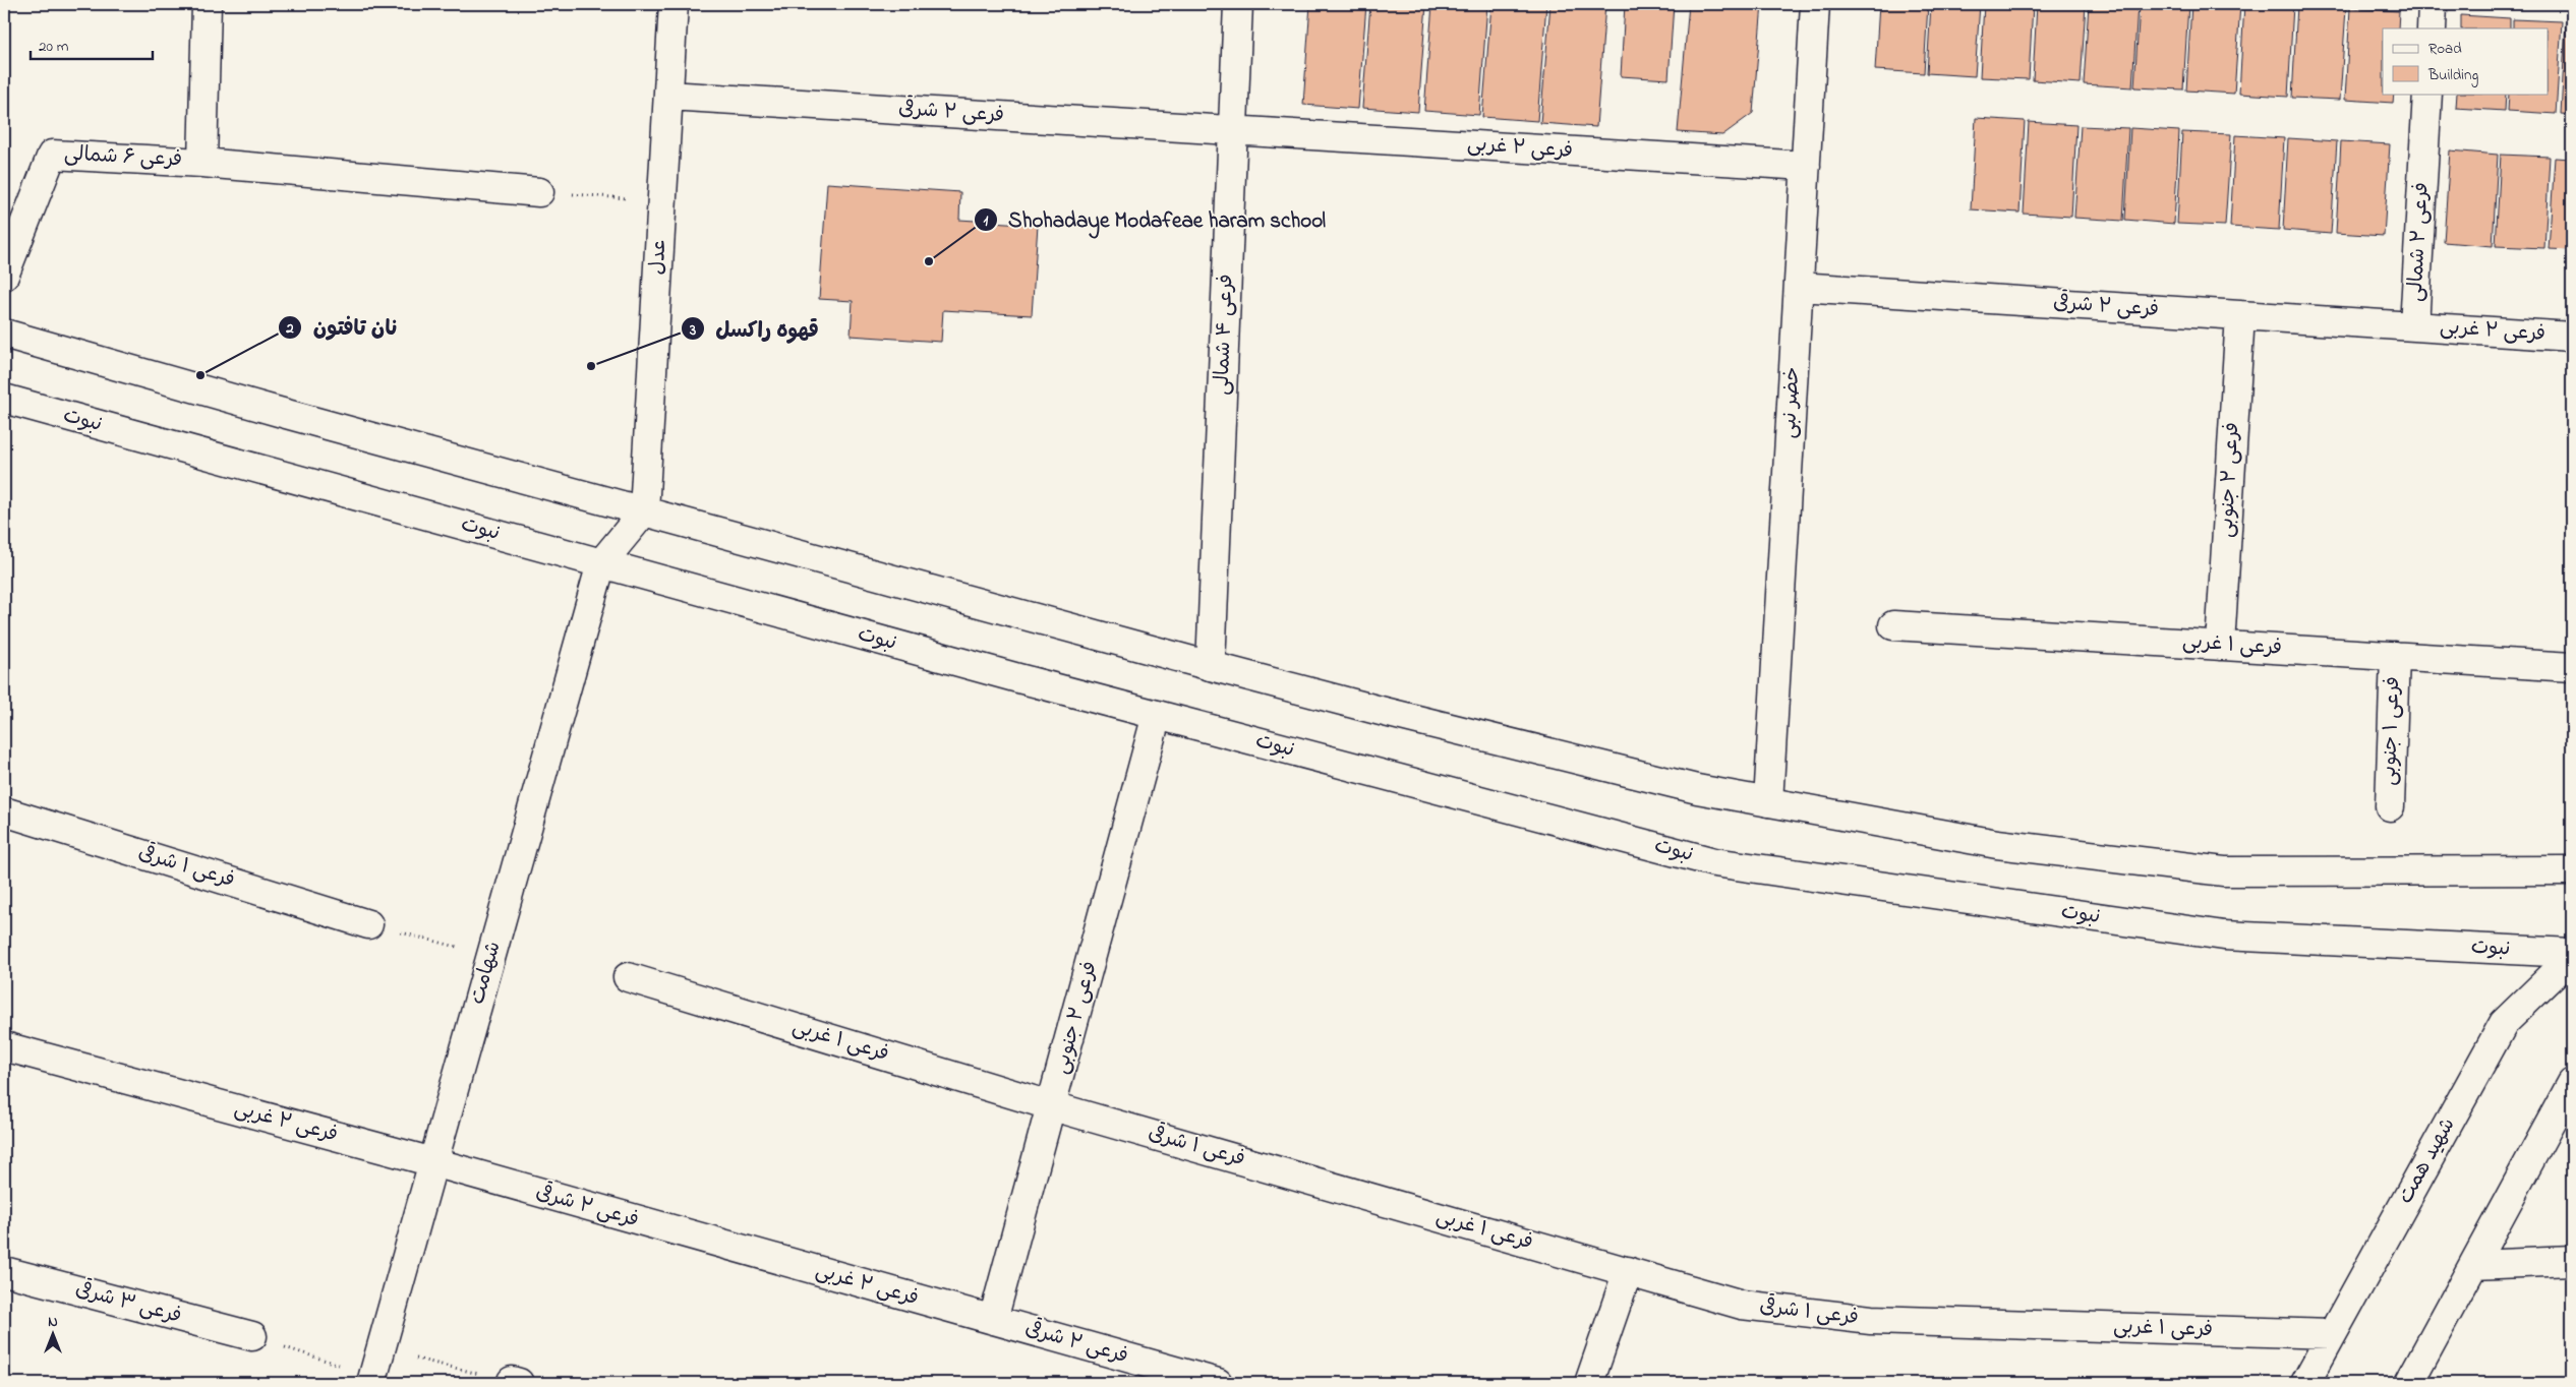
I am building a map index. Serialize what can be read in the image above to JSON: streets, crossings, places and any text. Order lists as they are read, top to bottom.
{
  "streets": {
    "street": [
      "فرعی ۲ شرقی",
      "فرعی ۲ غربی",
      "فرعی ۶ شمالی",
      "فرعی ۲ شمالی",
      "عدل",
      "فرعی ۴ شمالی",
      "خضر نبی",
      "نبوت",
      "فرعی ۲ جنوبی",
      "فرعی ۱ غربی",
      "فرعی ۱ جنوبی",
      "فرعی ۱ شرقی",
      "شهامت",
      "شهید همت",
      "فرعی ۳ شرقی"
    ]
  },
  "crossings": [
    ["فرعی ۲ شرقی", "فرعی ۲ غربی"],
    ["فرعی ۲ شرقی", "فرعی ۲ شمالی"],
    ["فرعی ۲ شرقی", "عدل"],
    ["فرعی ۲ شرقی", "فرعی ۴ شمالی"],
    ["فرعی ۲ شرقی", "خضر نبی"],
    ["فرعی ۲ شرقی", "فرعی ۲ جنوبی"],
    ["فرعی ۲ شرقی", "شهامت"],
    ["فرعی ۲ غربی", "فرعی ۲ شمالی"],
    ["فرعی ۲ غربی", "فرعی ۴ شمالی"],
    ["فرعی ۲ غربی", "خضر نبی"],
    ["فرعی ۲ غربی", "فرعی ۲ جنوبی"],
    ["فرعی ۲ غربی", "شهامت"],
    ["نبوت", "فرعی ۲ جنوبی"],
    ["نبوت", "شهامت"],
    ["نبوت", "شهید همت"],
    ["فرعی ۲ جنوبی", "فرعی ۱ غربی"],
    ["فرعی ۲ جنوبی", "فرعی ۱ شرقی"],
    ["فرعی ۱ غربی", "فرعی ۱ جنوبی"],
    ["فرعی ۱ غربی", "فرعی ۱ شرقی"],
    ["فرعی ۱ غربی", "شهید همت"]
  ],
  "places": ["Shohadaye Modafeae haram school", "قهوه راکسل", "نان تافتون"],
  "legend": ["Road", "Building"],
  "scale_bar": "20 m",
  "north": "top"
}
